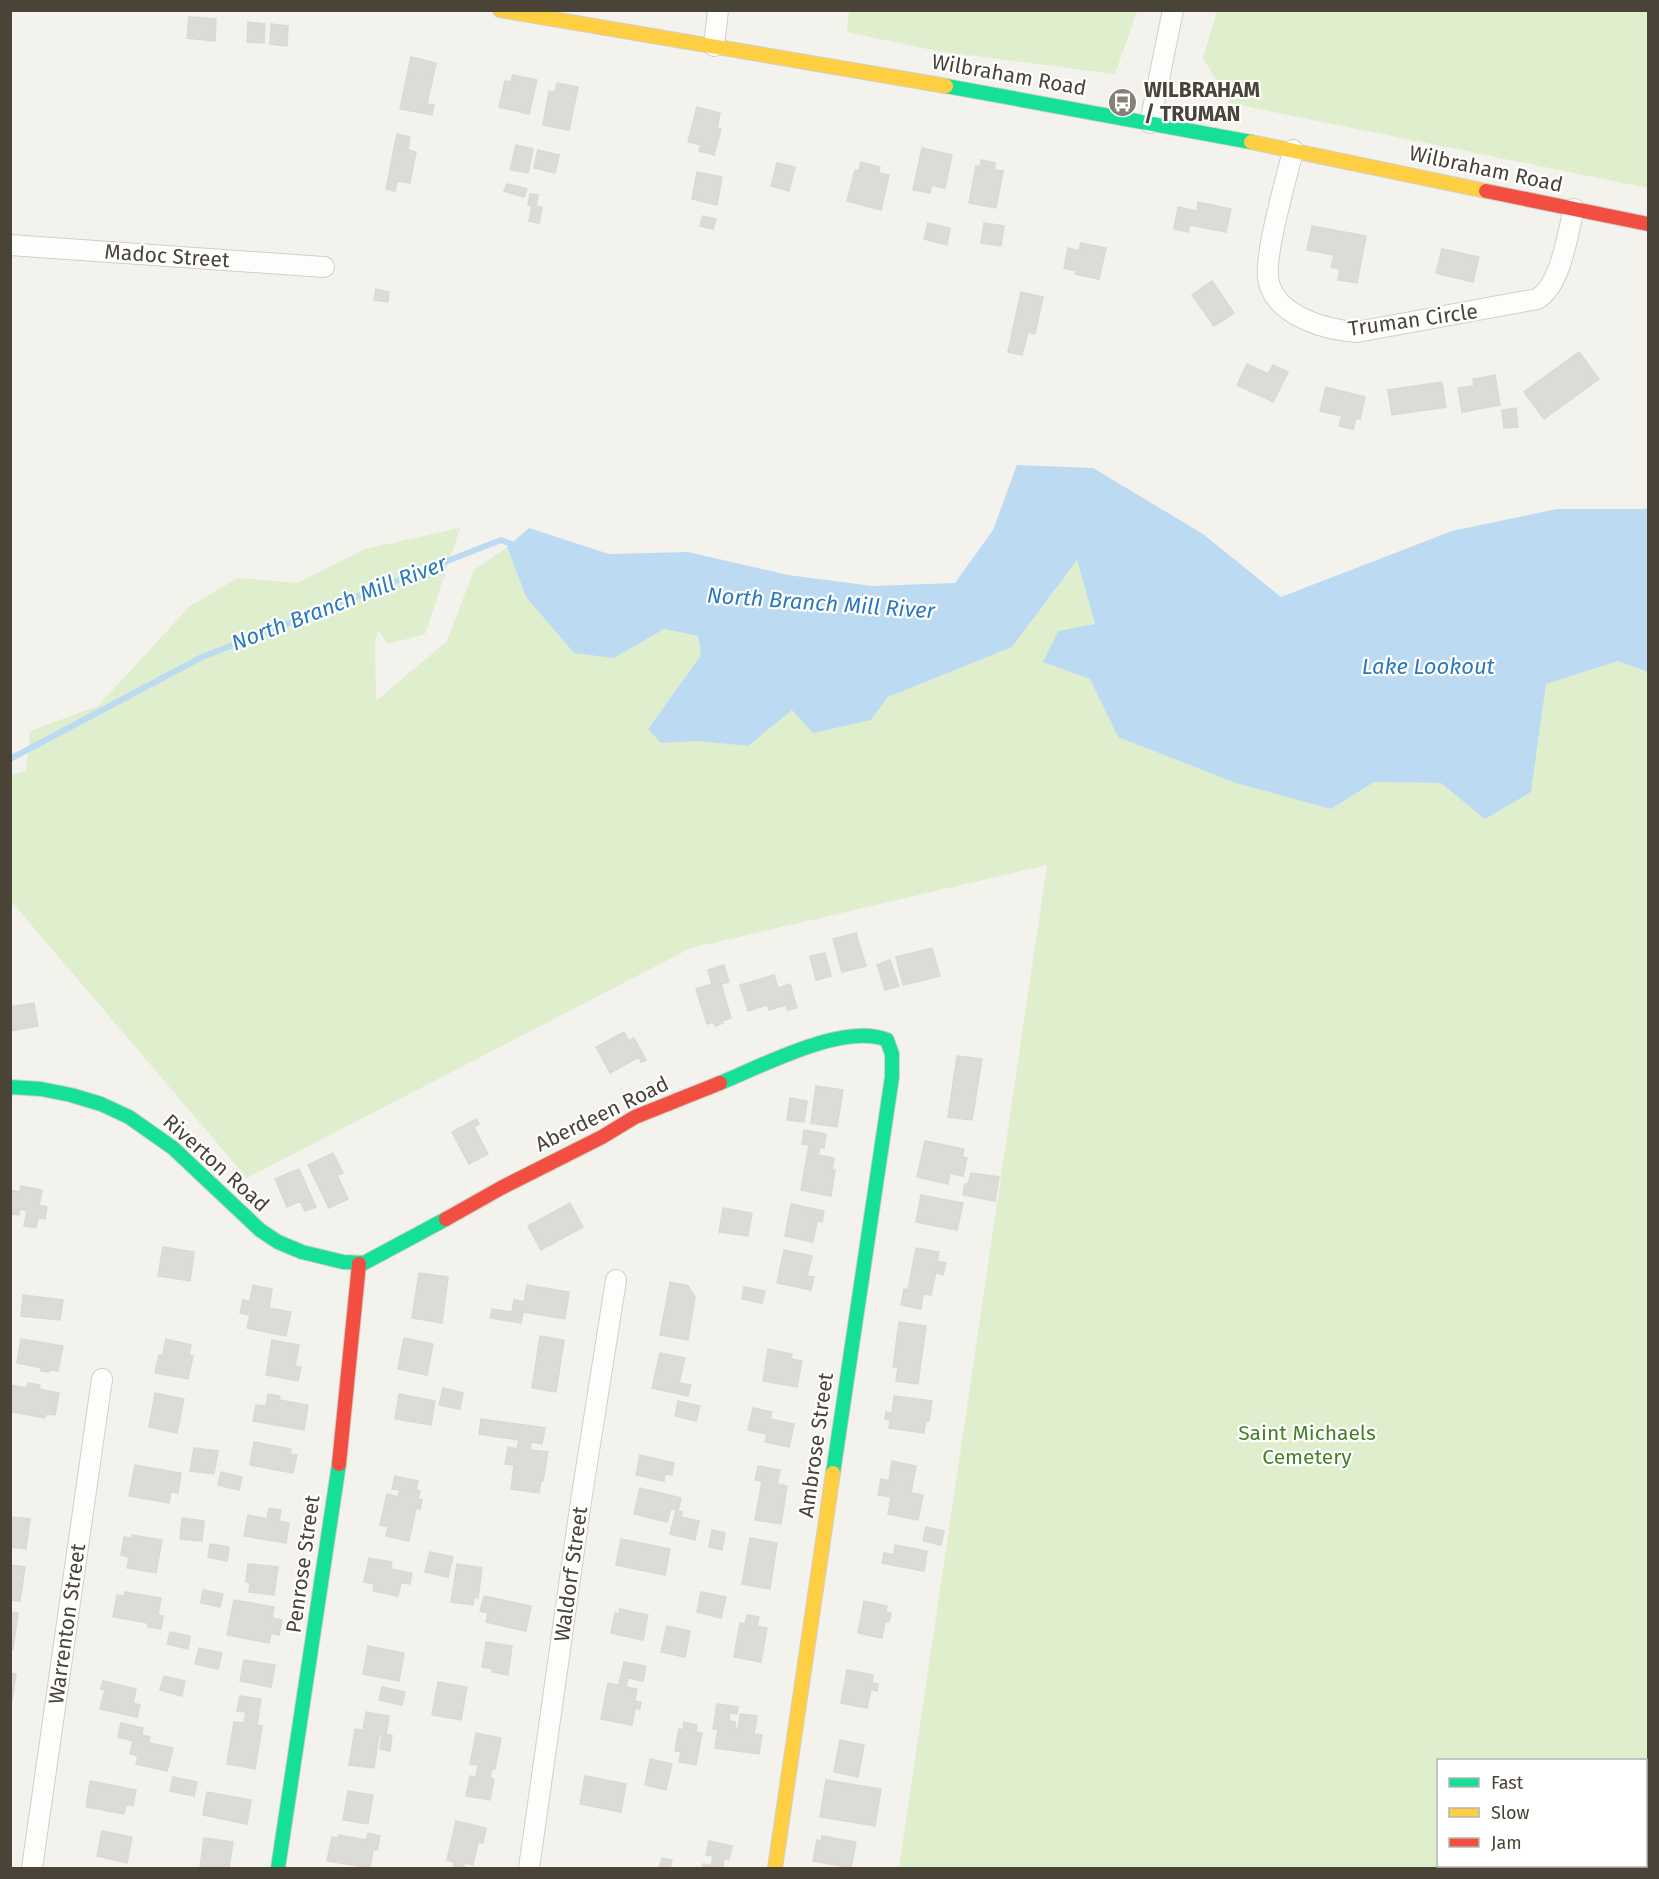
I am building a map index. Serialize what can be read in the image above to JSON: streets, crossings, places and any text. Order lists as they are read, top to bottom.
{
  "streets": {
    "street": [
      "Wilbraham Road",
      "Madoc Street",
      "Truman Circle",
      "Aberdeen Road",
      "Riverton Road",
      "Ambrose Street",
      "Penrose Street",
      "Waldorf Street",
      "Warrenton Street"
    ]
  },
  "crossings": [
    ["Wilbraham Road", "Truman Circle"],
    ["Aberdeen Road", "Riverton Road"],
    ["Aberdeen Road", "Ambrose Street"],
    ["Aberdeen Road", "Penrose Street"],
    ["Riverton Road", "Penrose Street"]
  ],
  "water": ["North Branch Mill River", "Lake Lookout"],
  "parks": ["Saint Michaels Cemetery"],
  "places": {
    "bus stop": ["WILBRAHAM / TRUMAN"]
  },
  "legend": ["Fast", "Slow", "Jam"]
}
